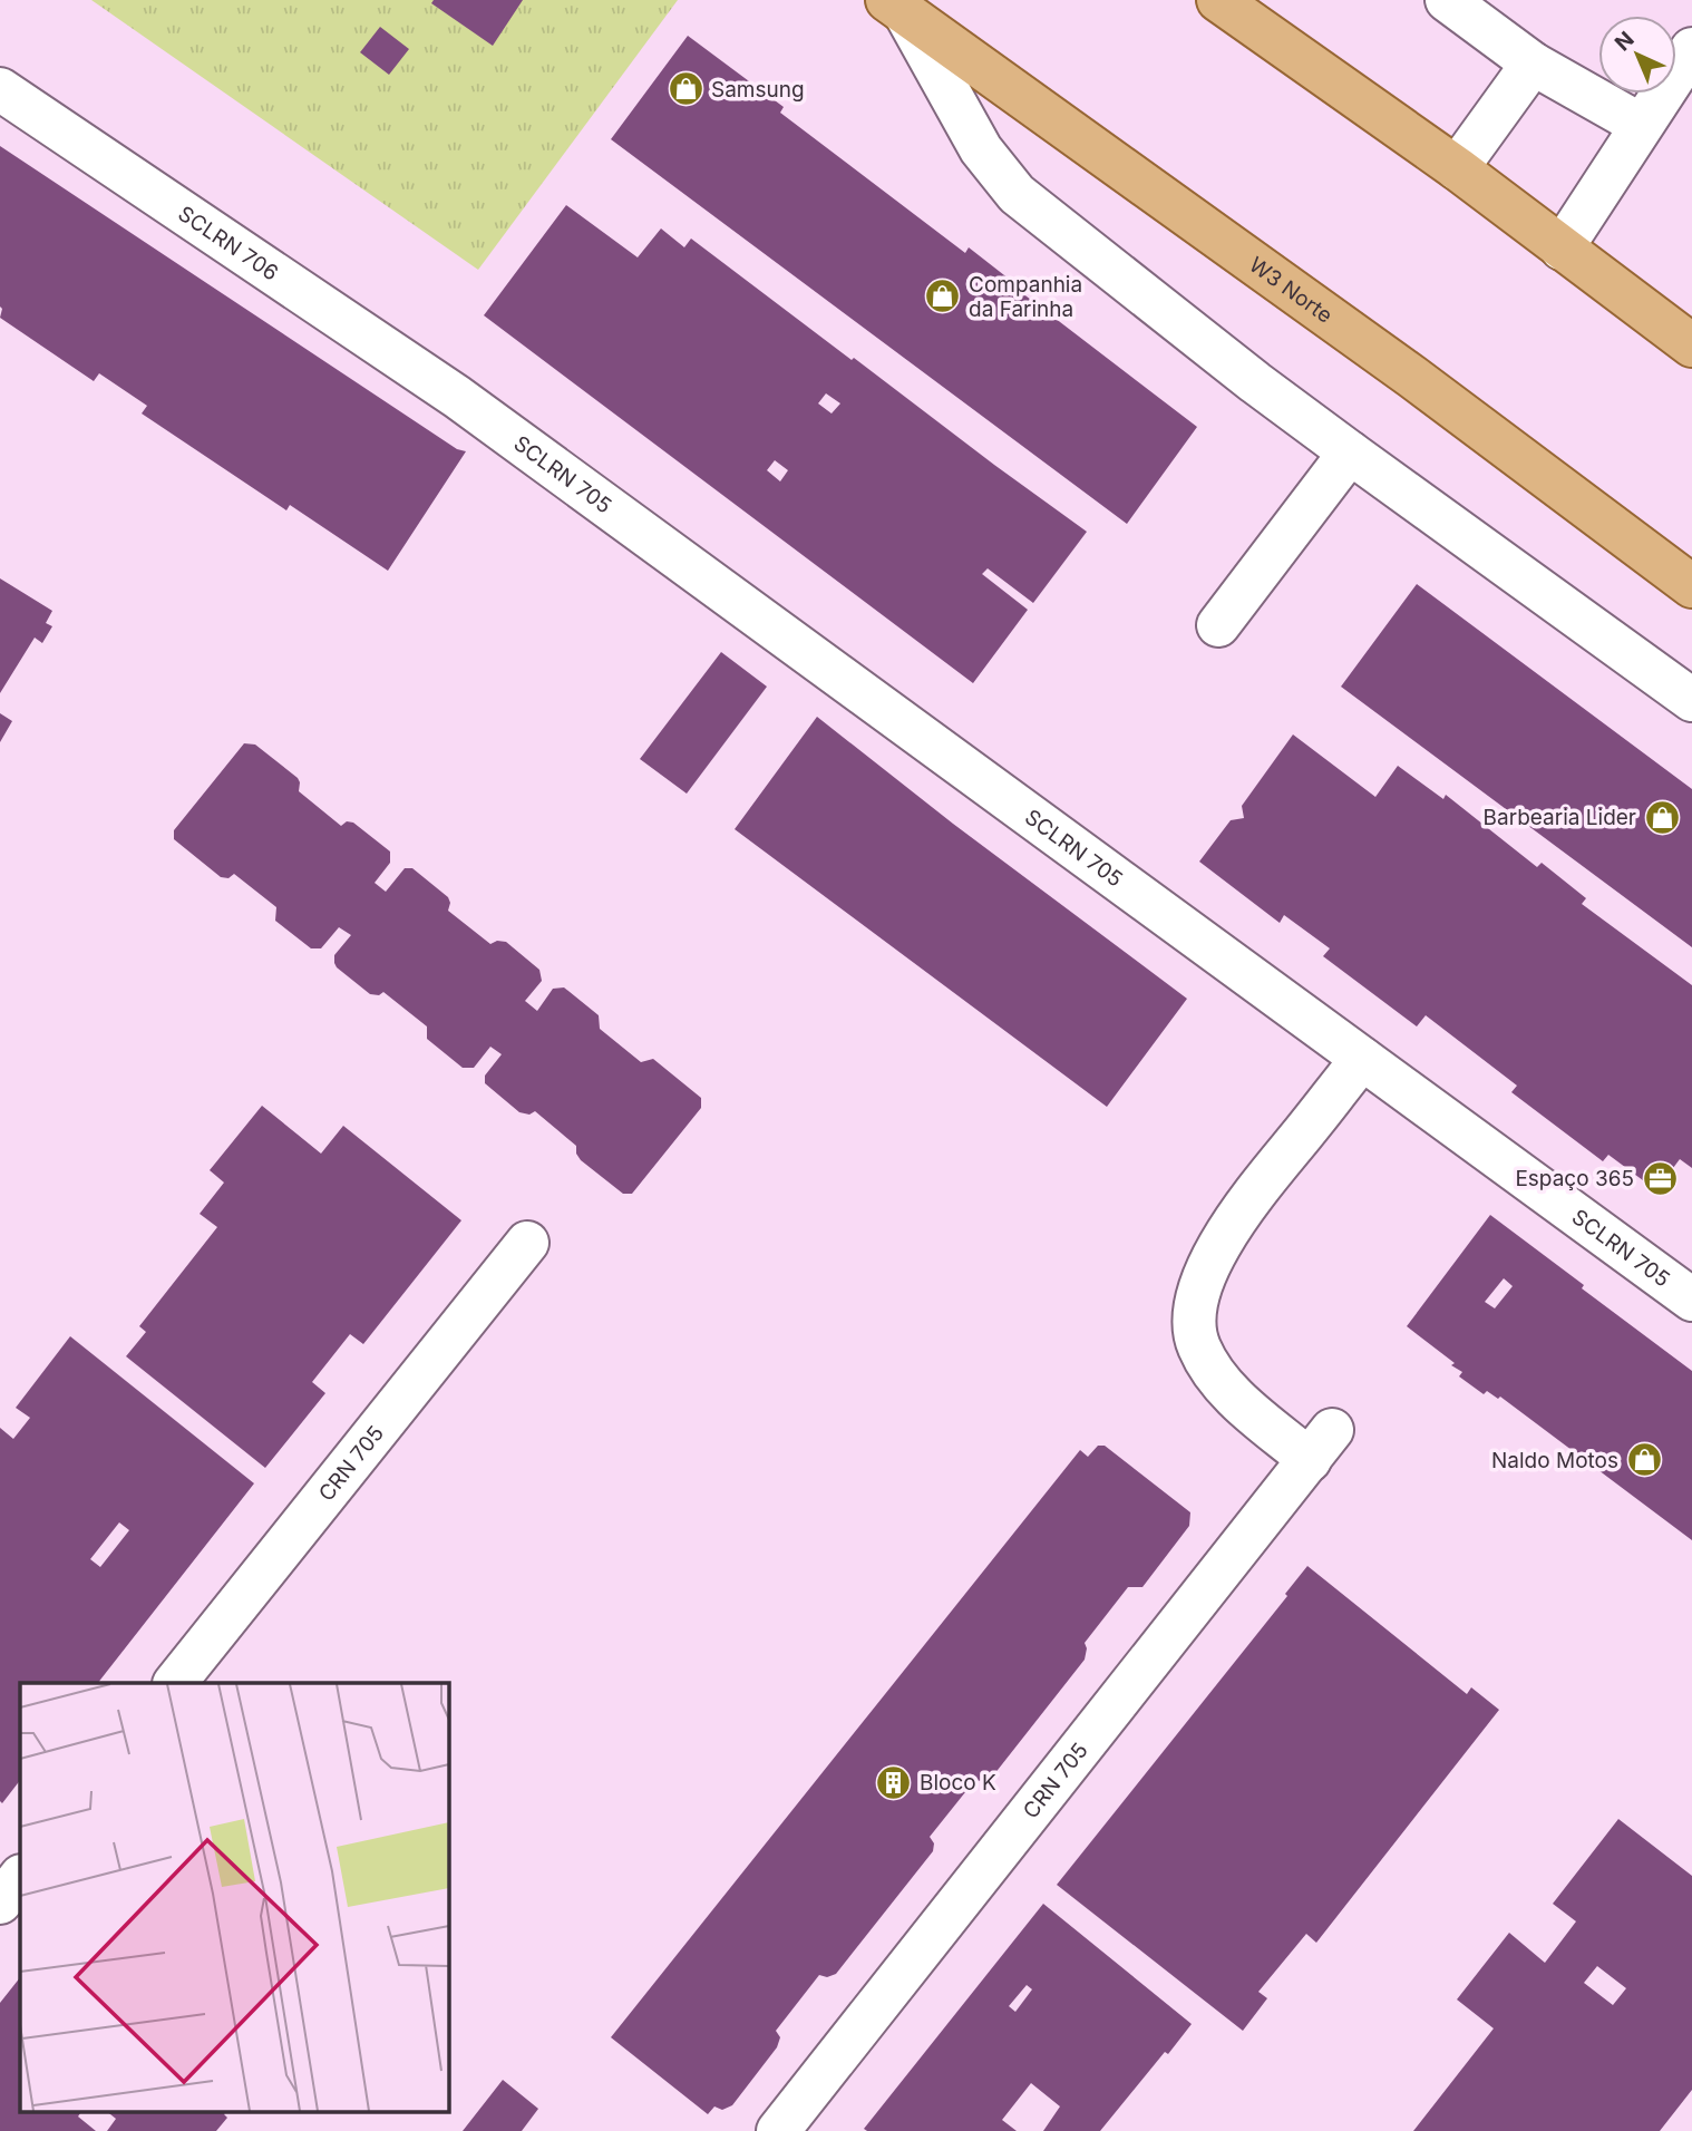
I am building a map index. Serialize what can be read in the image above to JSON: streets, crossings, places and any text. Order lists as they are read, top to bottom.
{
  "streets": {
    "main road": ["W3 Norte"],
    "street": ["SCLRN 706", "SCLRN 705", "CRN 705"]
  },
  "crossings": [
    ["SCLRN 706", "SCLRN 705"],
    ["SCLRN 705", "CRN 705"]
  ],
  "places": {
    "shop": [
      "Samsung",
      "Companhia da Farinha",
      "Barbearia Lider",
      "Naldo Motos"
    ],
    "office": ["Espaço 365"],
    "building": ["Bloco K"]
  },
  "north": "top left"
}
